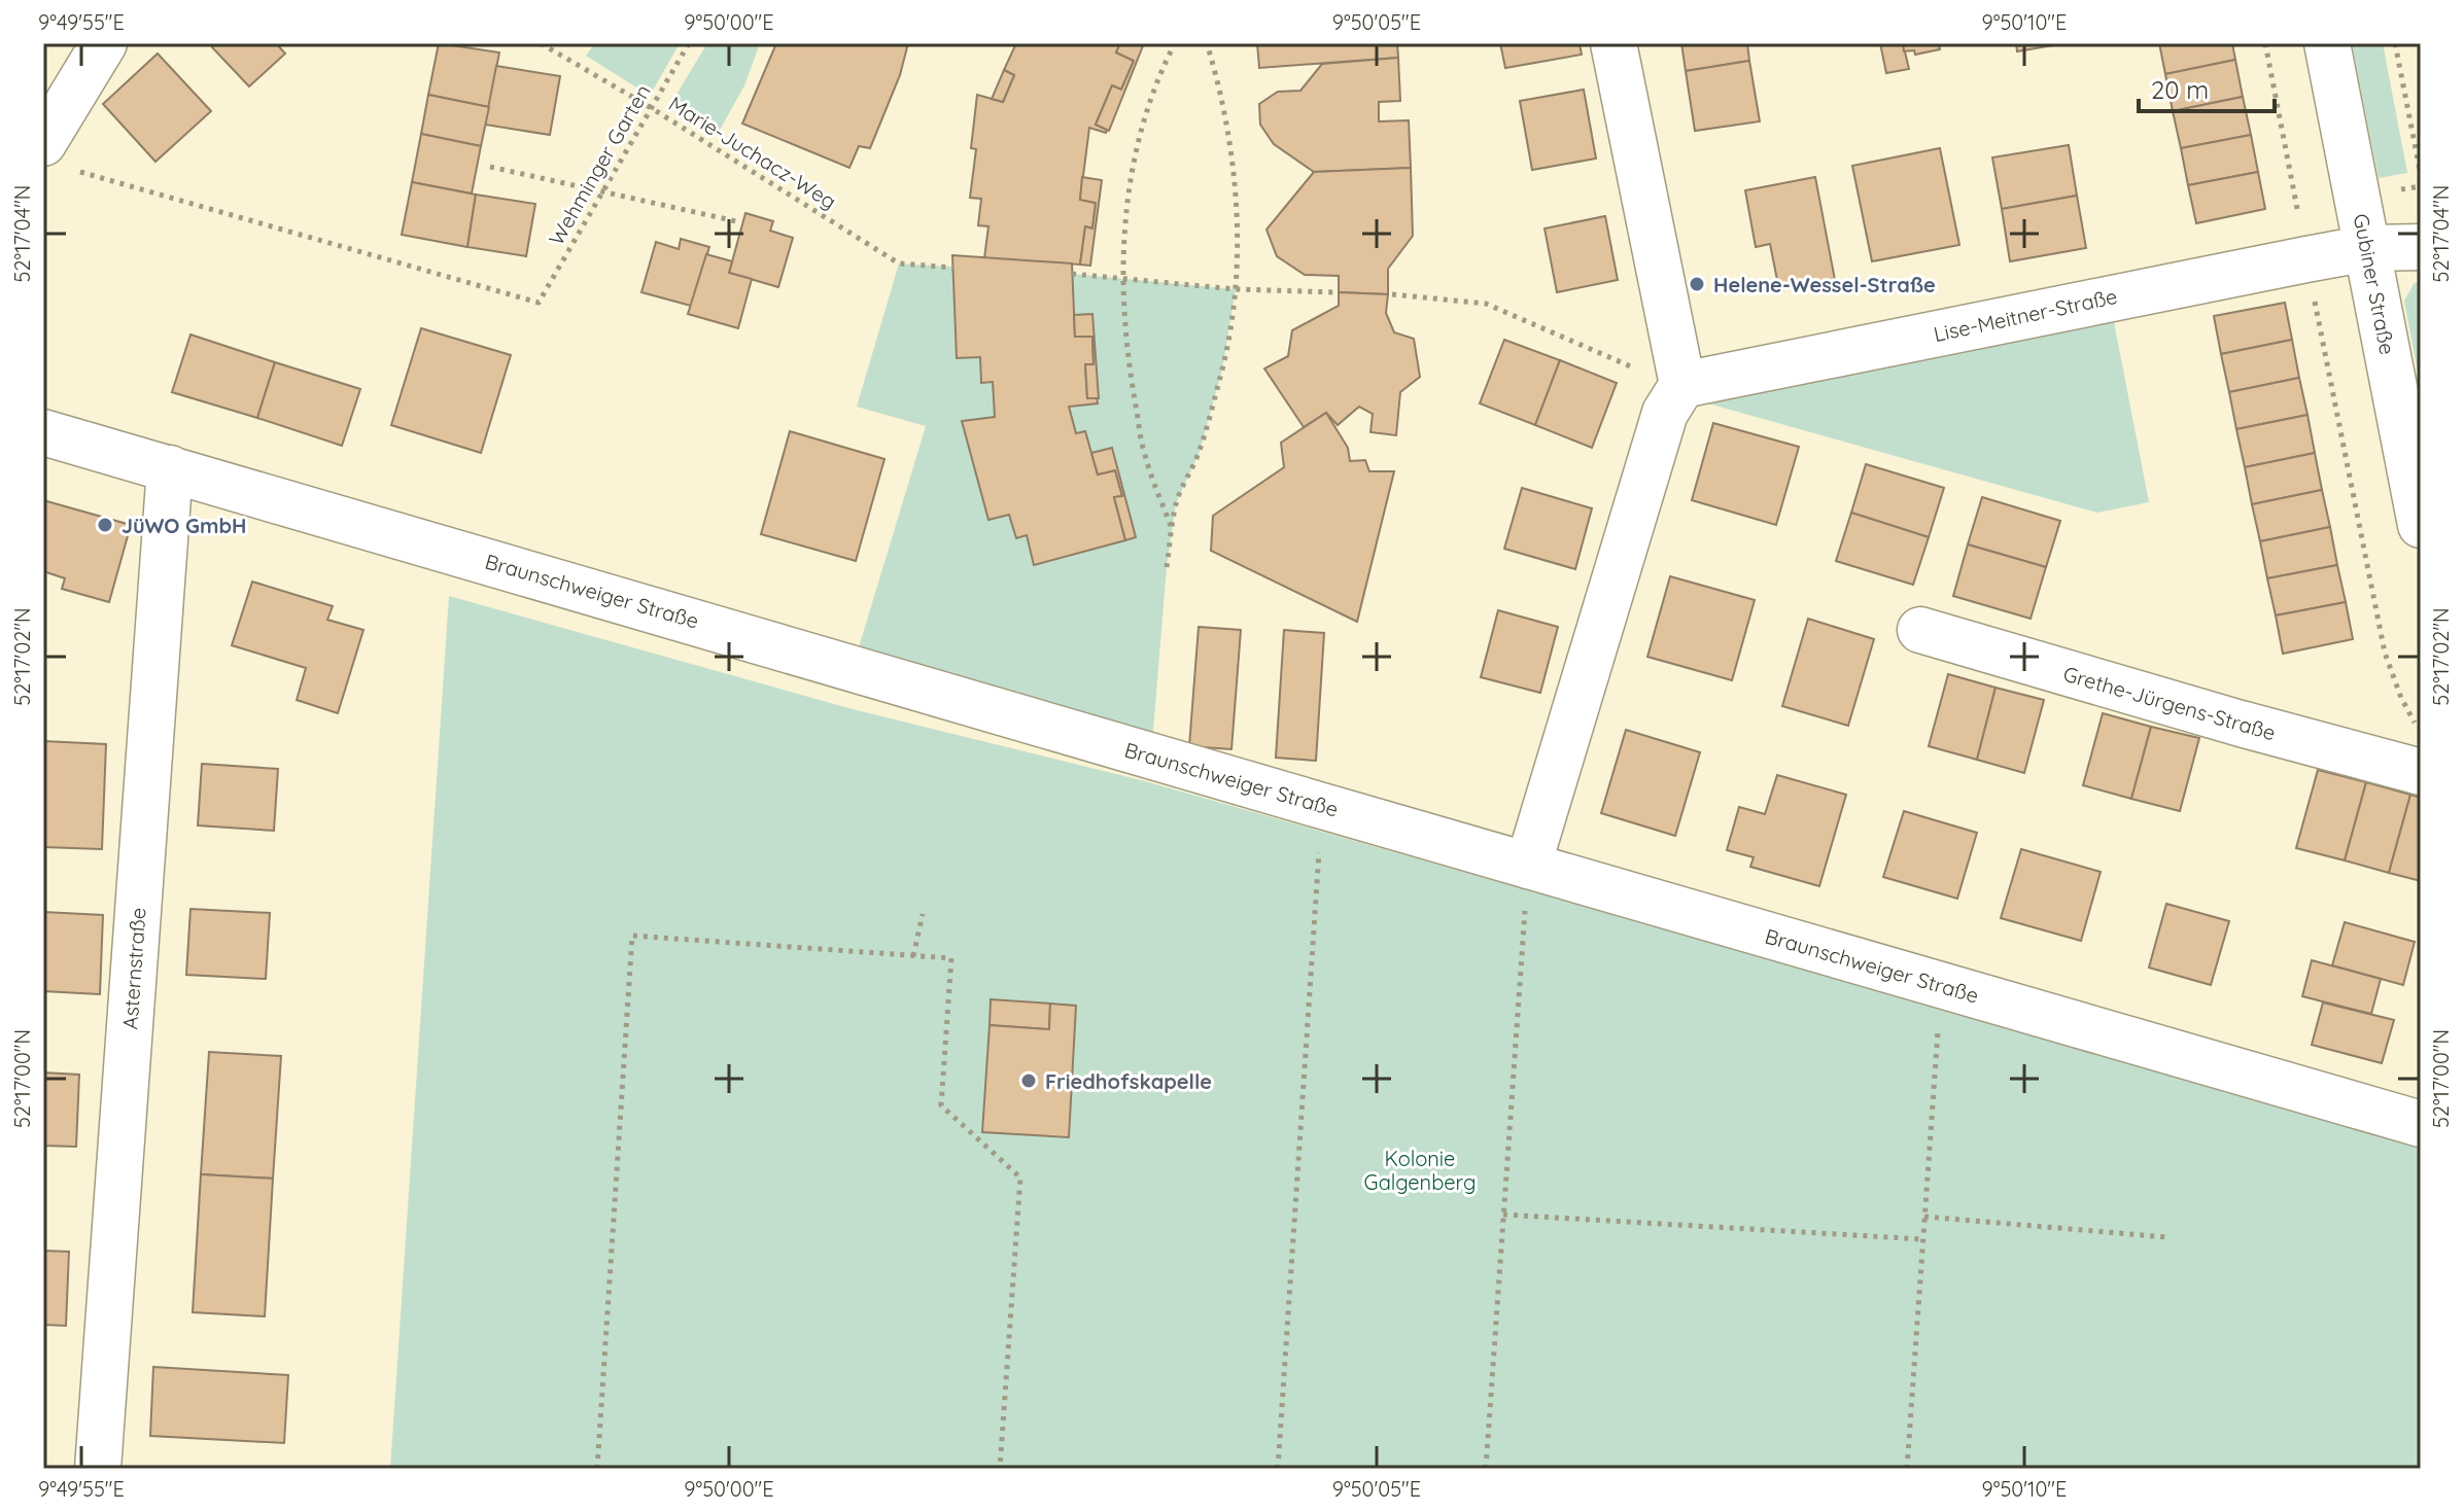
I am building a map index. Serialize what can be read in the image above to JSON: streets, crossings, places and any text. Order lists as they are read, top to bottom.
{
  "streets": {
    "street": [
      "Gubiner Straße",
      "Lise-Meitner-Straße",
      "Braunschweiger Straße",
      "Grethe-Jürgens-Straße",
      "Asternstraße"
    ],
    "path": ["Marie-Juchacz-Weg", "Wehminger Garten"]
  },
  "crossings": [
    ["Marie-Juchacz-Weg", "Wehminger Garten"],
    ["Gubiner Straße", "Lise-Meitner-Straße"],
    ["Braunschweiger Straße", "Asternstraße"]
  ],
  "parks": ["Kolonie Galgenberg"],
  "places": ["Helene-Wessel-Straße", "JüWO GmbH", "Friedhofskapelle"],
  "scale_bar": "20 m",
  "coordinates": [
    "9°49'55\"E",
    "9°50'00\"E",
    "9°50'05\"E",
    "9°50'10\"E",
    "52°17'04\"N",
    "52°17'02\"N",
    "52°17'00\"N"
  ]
}
